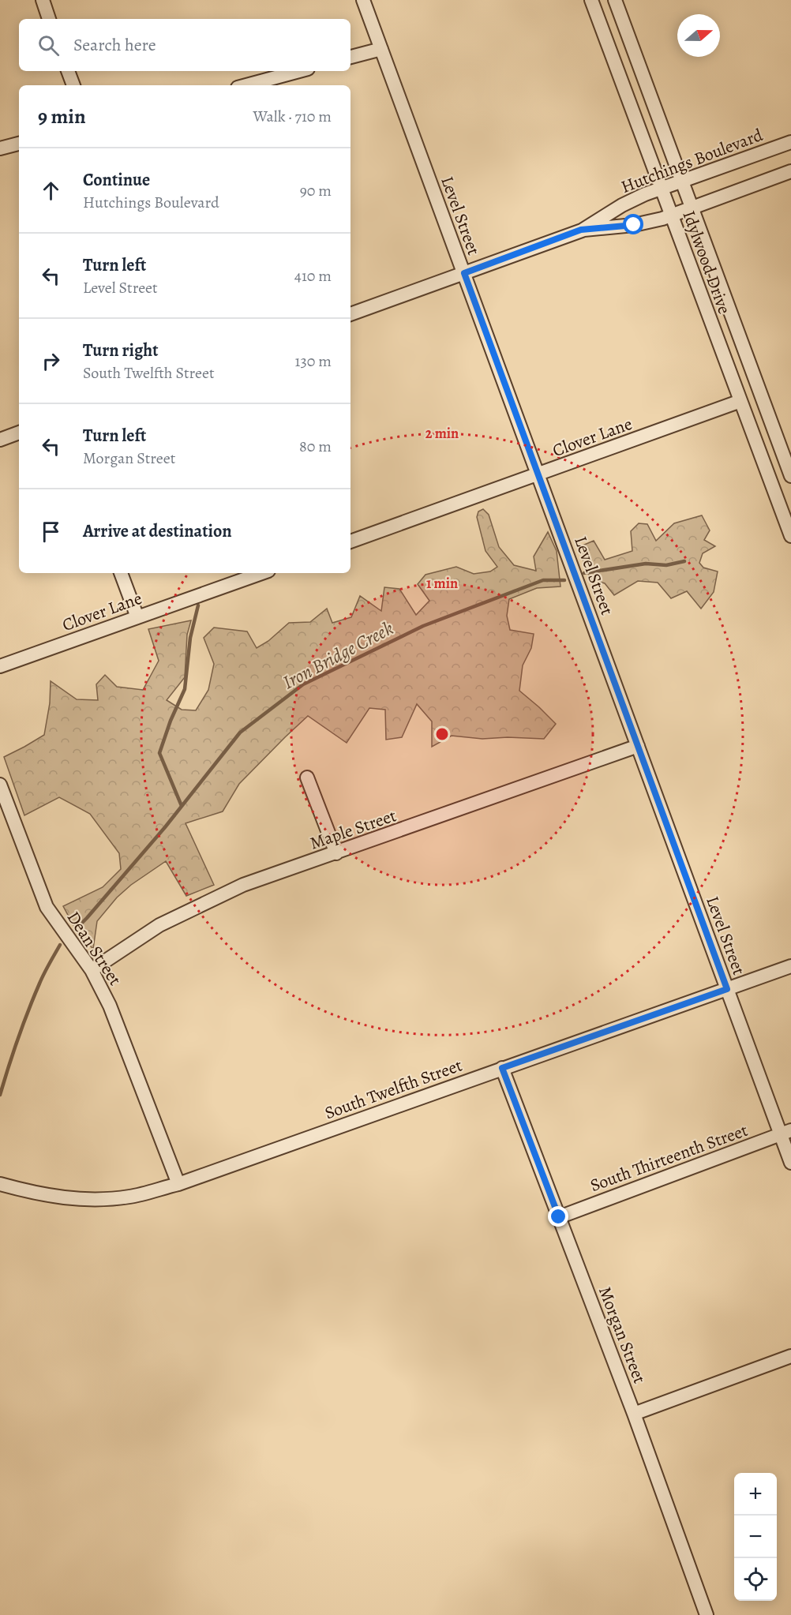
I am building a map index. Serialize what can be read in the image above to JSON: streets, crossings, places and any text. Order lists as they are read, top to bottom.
{
  "streets": {
    "street": [
      "Hutchings Boulevard",
      "Level Street",
      "Idylwood Drive",
      "Clover Lane",
      "Maple Street",
      "Dean Street",
      "South Twelfth Street",
      "South Thirteenth Street",
      "Morgan Street"
    ]
  },
  "crossings": [
    ["Hutchings Boulevard", "Level Street"],
    ["Hutchings Boulevard", "Idylwood Drive"],
    ["Level Street", "Clover Lane"],
    ["Level Street", "Maple Street"],
    ["Level Street", "South Twelfth Street"],
    ["Level Street", "South Thirteenth Street"],
    ["Idylwood Drive", "Clover Lane"],
    ["Maple Street", "Dean Street"],
    ["Dean Street", "South Twelfth Street"],
    ["South Twelfth Street", "Morgan Street"],
    ["South Thirteenth Street", "Morgan Street"]
  ],
  "water": ["Iron Bridge Creek"],
  "north": "right",
  "page": {
    "search": "Search here",
    "heading": ["9 min", "Walk · 710 m"],
    "list": [
      ["Continue", "Hutchings Boulevard", "90 m"],
      ["Turn left", "Level Street", "410 m"],
      ["Turn right", "South Twelfth Street", "130 m"],
      ["Turn left", "Morgan Street", "80 m"],
      "Arrive at destination"
    ],
    "map_buttons": ["+", "−"]
  },
  "rings": ["2 min", "1 min"]
}
